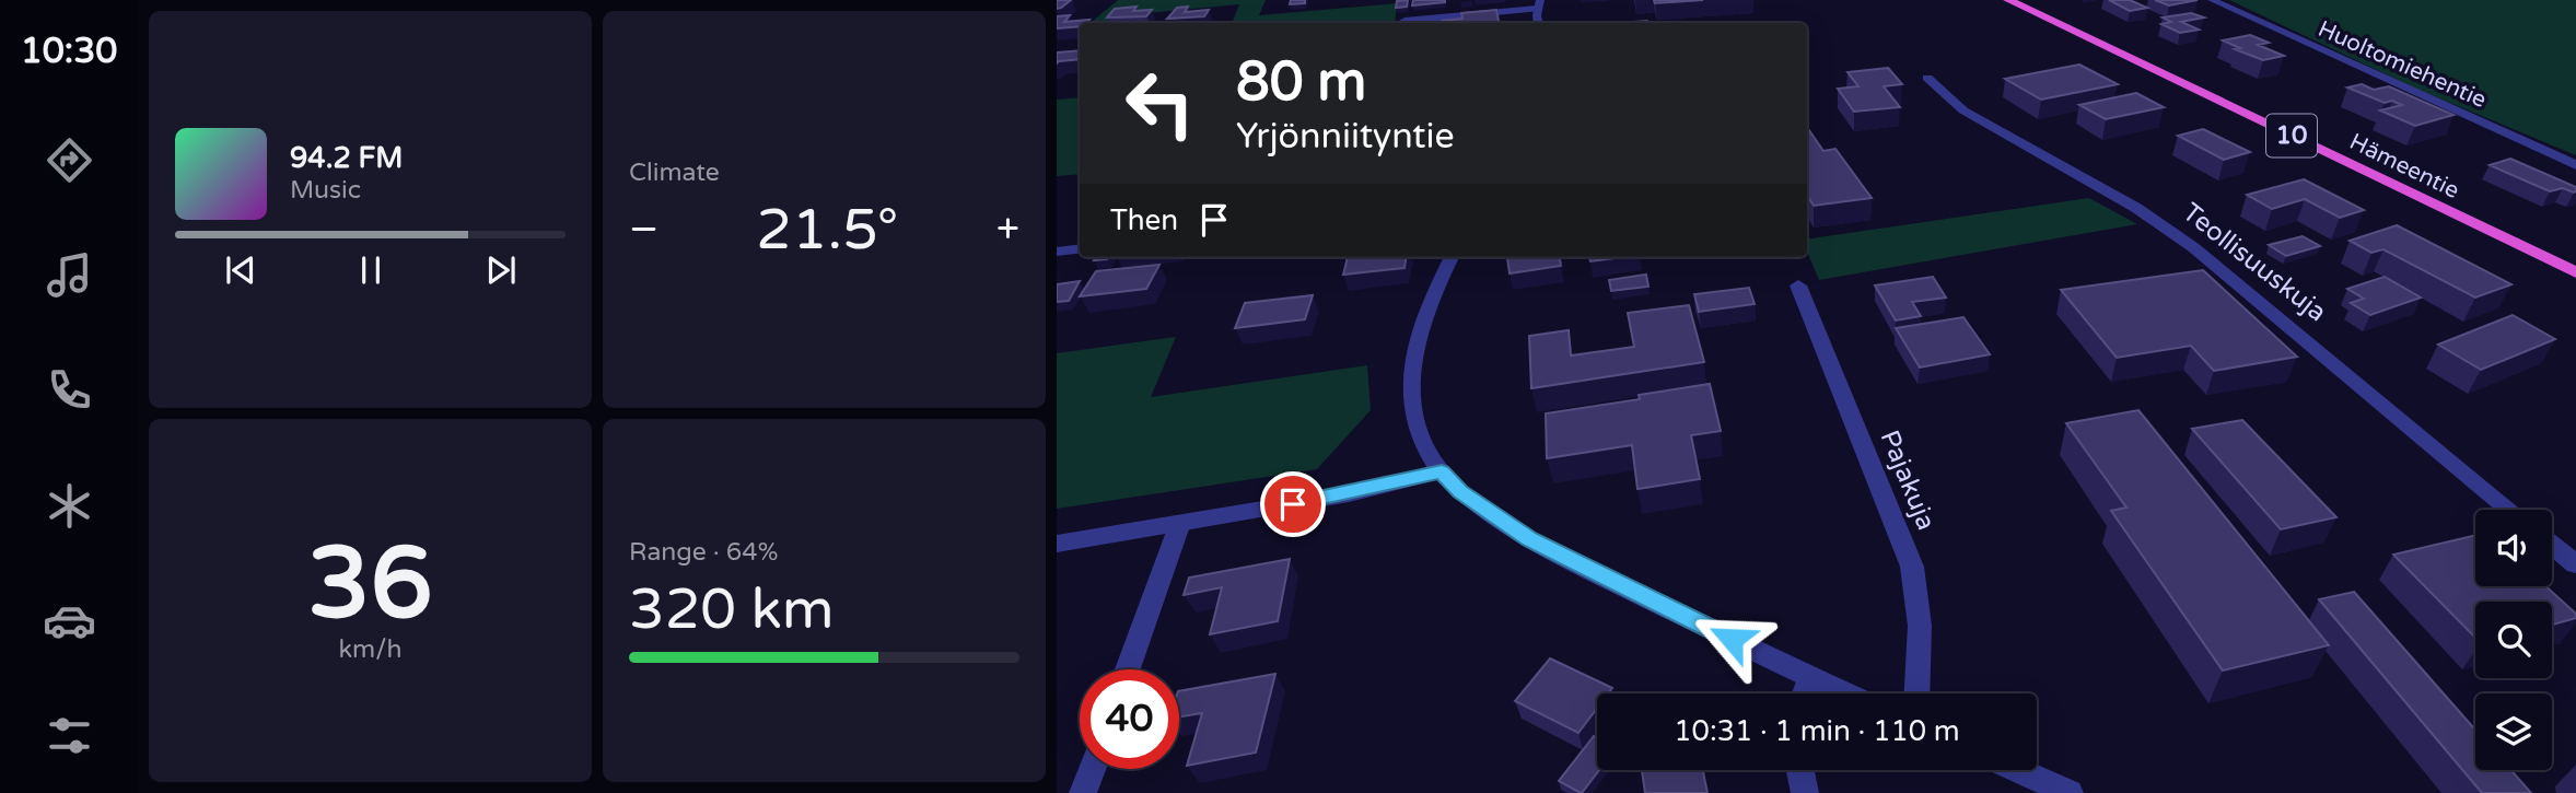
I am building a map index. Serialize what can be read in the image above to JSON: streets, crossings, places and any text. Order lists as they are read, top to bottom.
{
  "streets": {
    "highway": ["10", "Hämeentie"],
    "street": ["Huoltomiehentie", "Teollisuuskuja", "Pajakuja"]
  },
  "page": {
    "tabs": "10:30",
    "tile": [
      "Climate",
      ["36", "km/h"],
      ["Range · 64%", "320 km"]
    ],
    "turn": ["80 m", "Yrjönniityntie"],
    "song": ["94.2 FM", "Music"],
    "then": "Then",
    "heat": ["−", "21.5°", "+"],
    "limit": "40",
    "trip": "10:31 · 1 min · 110 m"
  }
}
